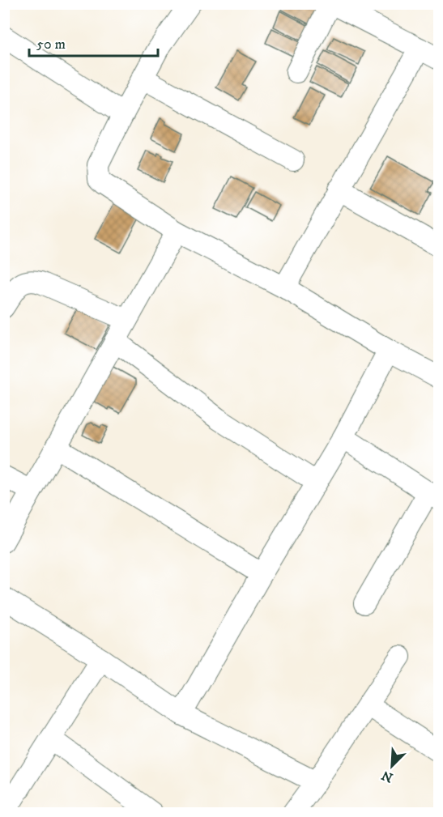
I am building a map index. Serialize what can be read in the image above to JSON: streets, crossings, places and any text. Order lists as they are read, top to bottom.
{
  "scale_bar": "50 m",
  "north": "bottom left"
}
